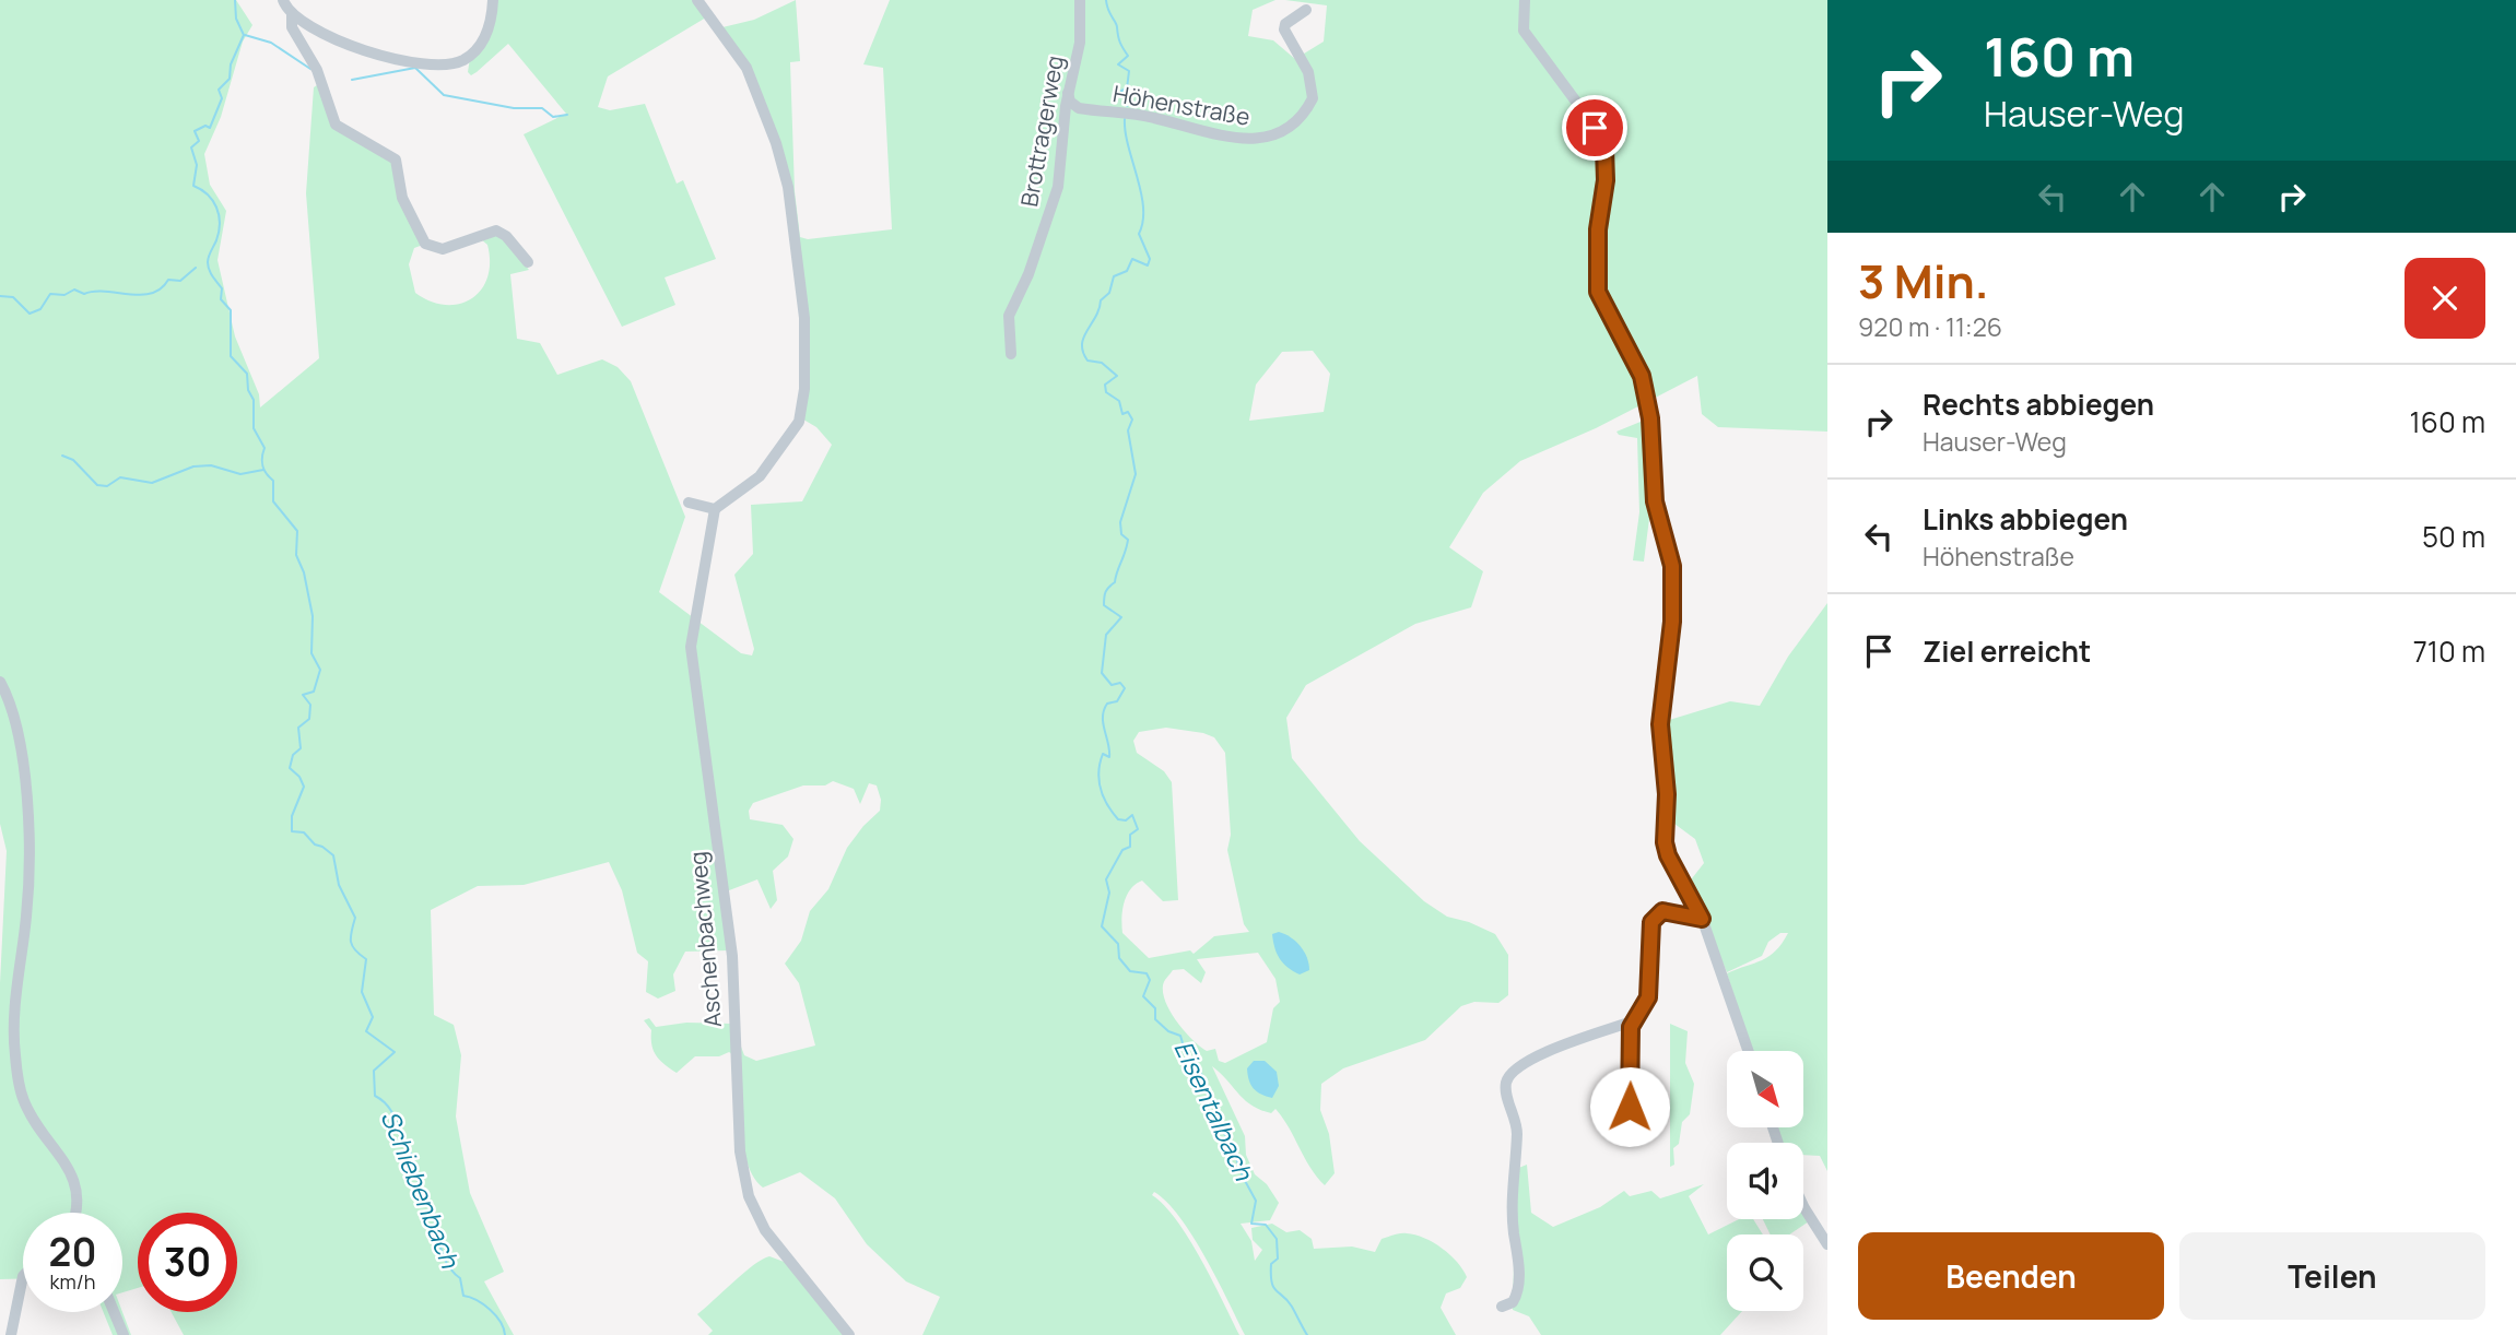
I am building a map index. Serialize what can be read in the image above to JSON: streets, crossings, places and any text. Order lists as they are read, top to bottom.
{
  "streets": {
    "street": ["Höhenstraße", "Brottragerweg", "Aschenbachweg"]
  },
  "crossings": [
    ["Höhenstraße", "Brottragerweg"]
  ],
  "water": ["Eisentalbach", "Schiebenbach"],
  "north": "bottom right",
  "page": {
    "turn": ["160 m", "Hauser-Weg"],
    "heading": ["3 Min.", "920 m · 11:26"],
    "list": [
      {
        "name": "Rechts abbiegen",
        "note": "Hauser-Weg",
        "value": "160 m"
      },
      {
        "name": "Links abbiegen",
        "note": "Höhenstraße",
        "value": "50 m"
      },
      {
        "name": "Ziel erreicht",
        "value": "710 m"
      }
    ],
    "speed": "20 km/h",
    "limit": "30",
    "buttons": ["Beenden", "Teilen"]
  }
}
